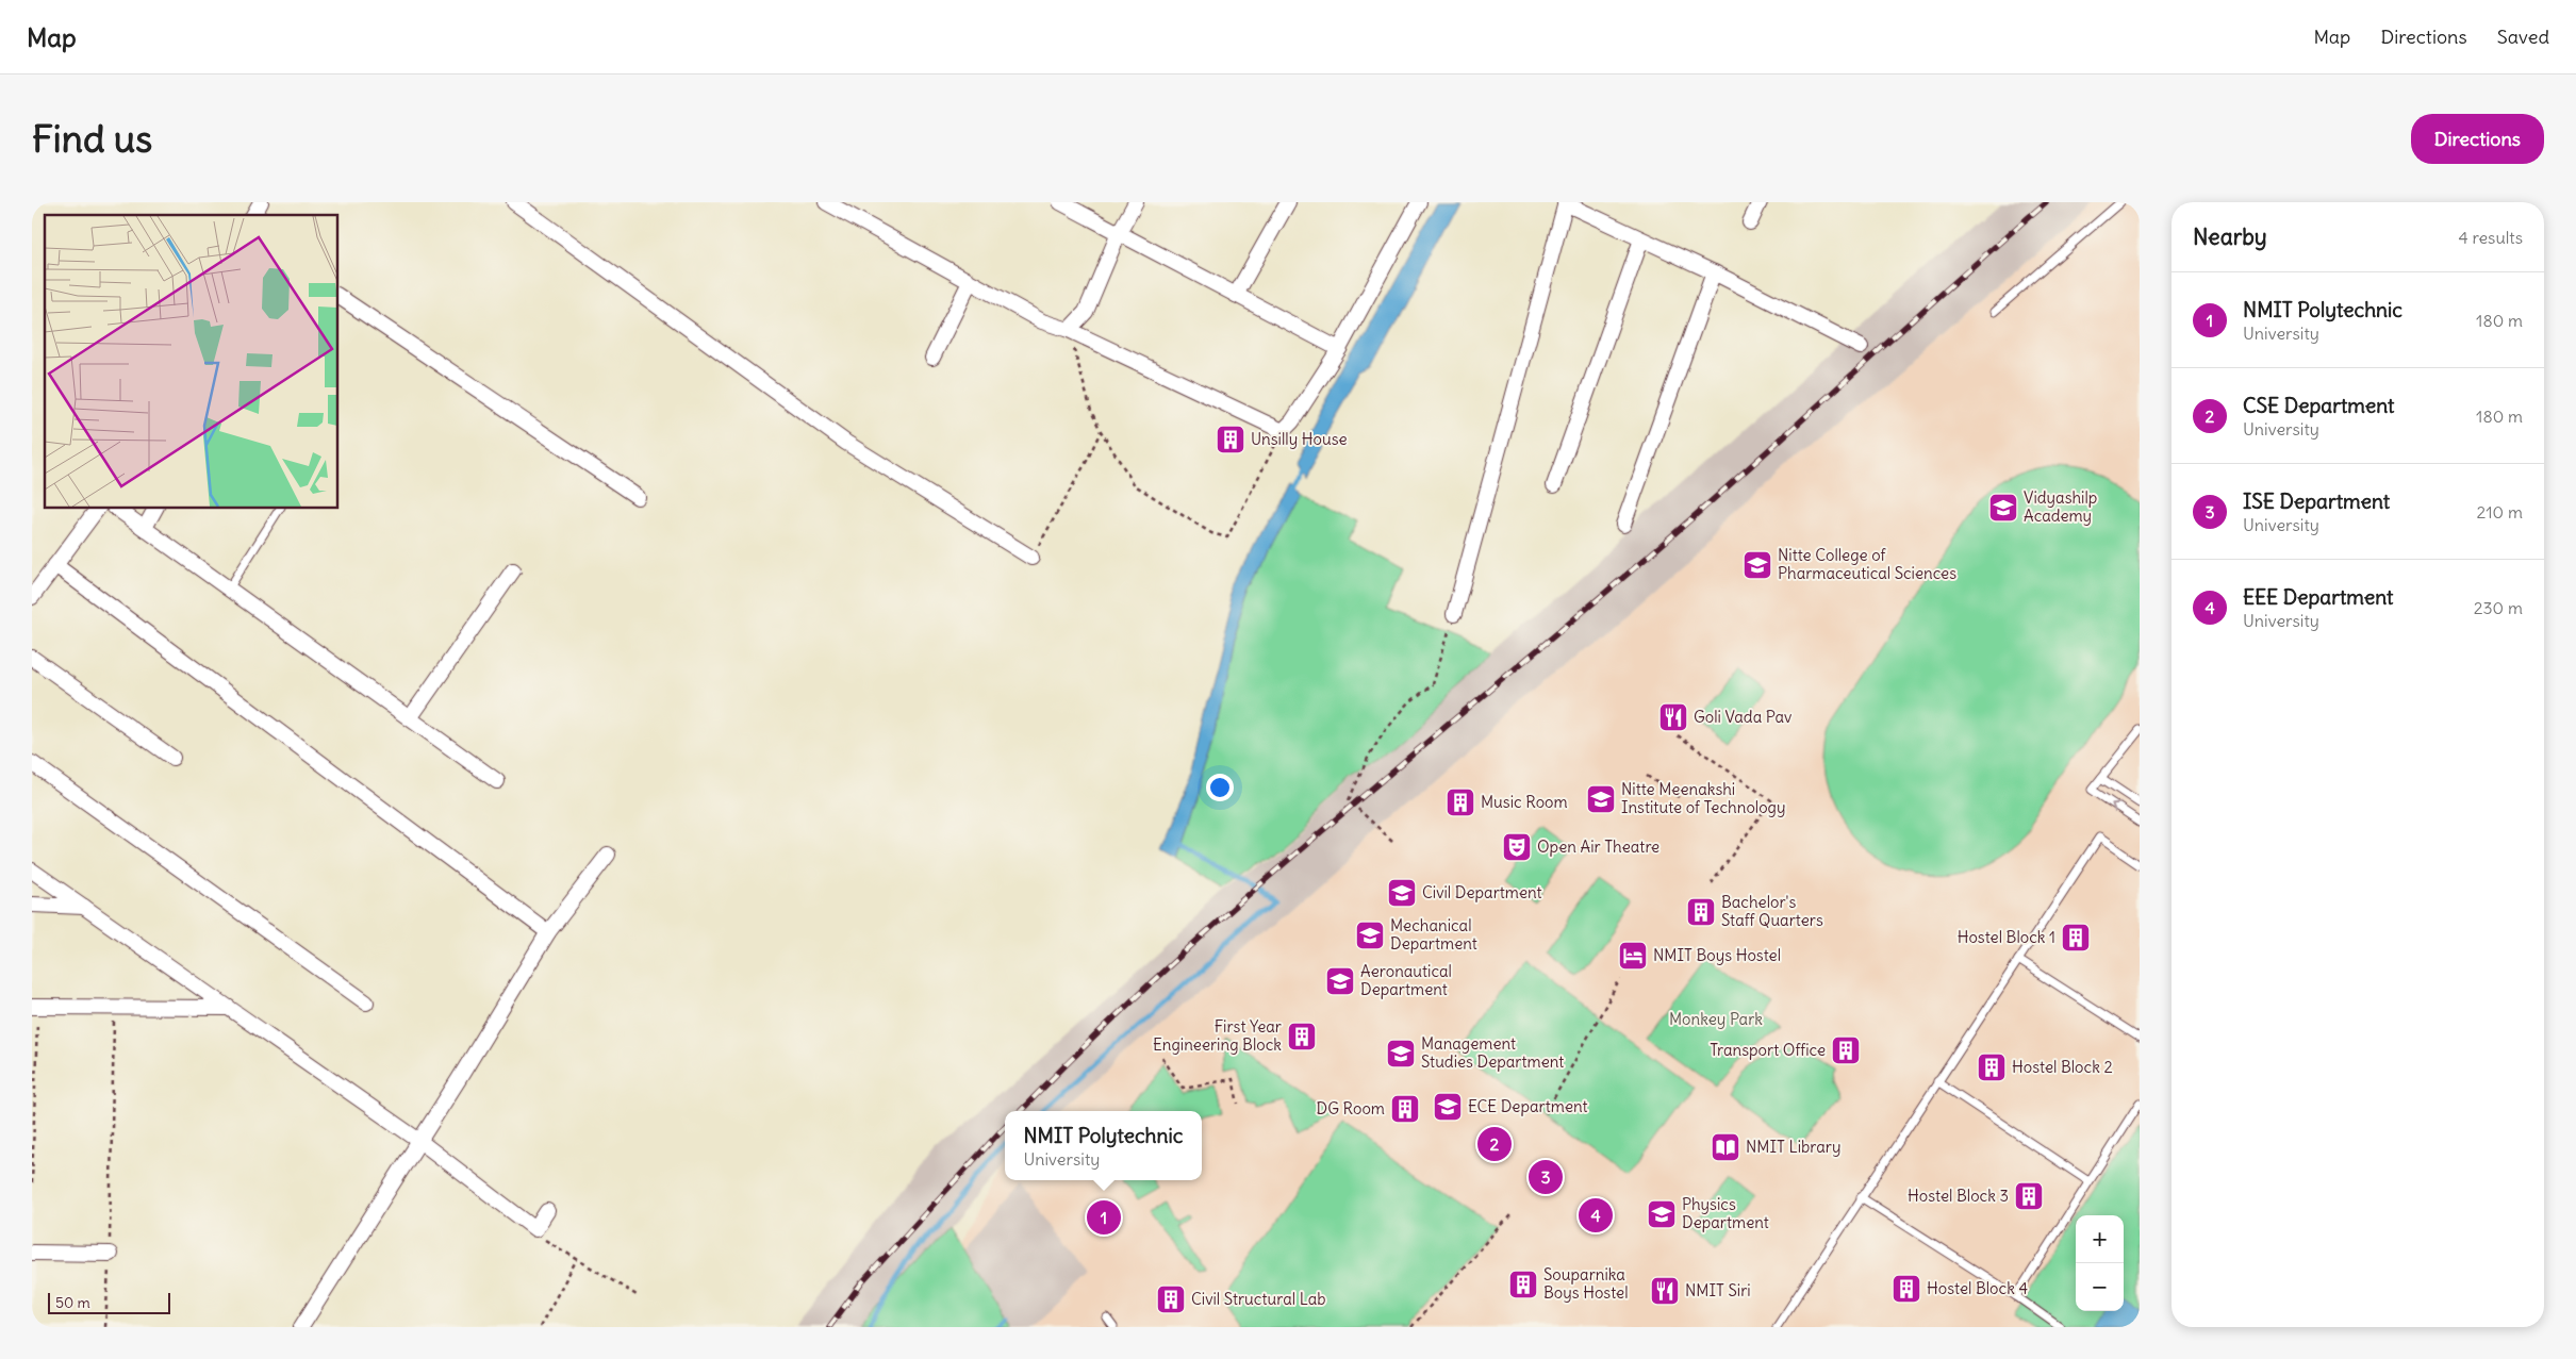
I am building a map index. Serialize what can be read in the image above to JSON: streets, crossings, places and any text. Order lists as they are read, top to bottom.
{
  "parks": ["Monkey Park"],
  "places": {
    "building": [
      "Unsilly House",
      "Music Room",
      "Bachelor's Staff Quarters",
      "Hostel Block 1",
      "First Year Engineering Block",
      "Transport Office",
      "Hostel Block 2",
      "DG Room",
      "Hostel Block 3",
      "Souparnika Boys Hostel",
      "Hostel Block 4",
      "Civil Structural Lab"
    ],
    "school or university": [
      "Vidyashilp Academy",
      "Nitte College of Pharmaceutical Sciences",
      "Nitte Meenakshi Institute of Technology",
      "Civil Department",
      "Mechanical Department",
      "Aeronautical Department",
      "Management Studies Department",
      "ECE Department",
      "Physics Department"
    ],
    "restaurant": ["Goli Vada Pav", "NMIT Siri"],
    "theatre": ["Open Air Theatre"],
    "hotel": ["NMIT Boys Hostel"],
    "library": ["NMIT Library"]
  },
  "scale_bar": "50 m",
  "page": {
    "header": "Map",
    "nav": ["Map", "Directions", "Saved"],
    "buttons": "Directions",
    "title": "Find us",
    "heading": ["Nearby", "4 results"],
    "list": [
      {
        "mark": "1",
        "name": "NMIT Polytechnic",
        "note": "University",
        "value": "180 m"
      },
      {
        "mark": "2",
        "name": "CSE Department",
        "note": "University",
        "value": "180 m"
      },
      {
        "mark": "3",
        "name": "ISE Department",
        "note": "University",
        "value": "210 m"
      },
      {
        "mark": "4",
        "name": "EEE Department",
        "note": "University",
        "value": "230 m"
      }
    ],
    "popup": ["NMIT Polytechnic", "University"],
    "pins": [
      "2",
      "3",
      "4",
      "1"
    ],
    "map_buttons": ["+", "−"],
    "scale": "50 m"
  }
}
